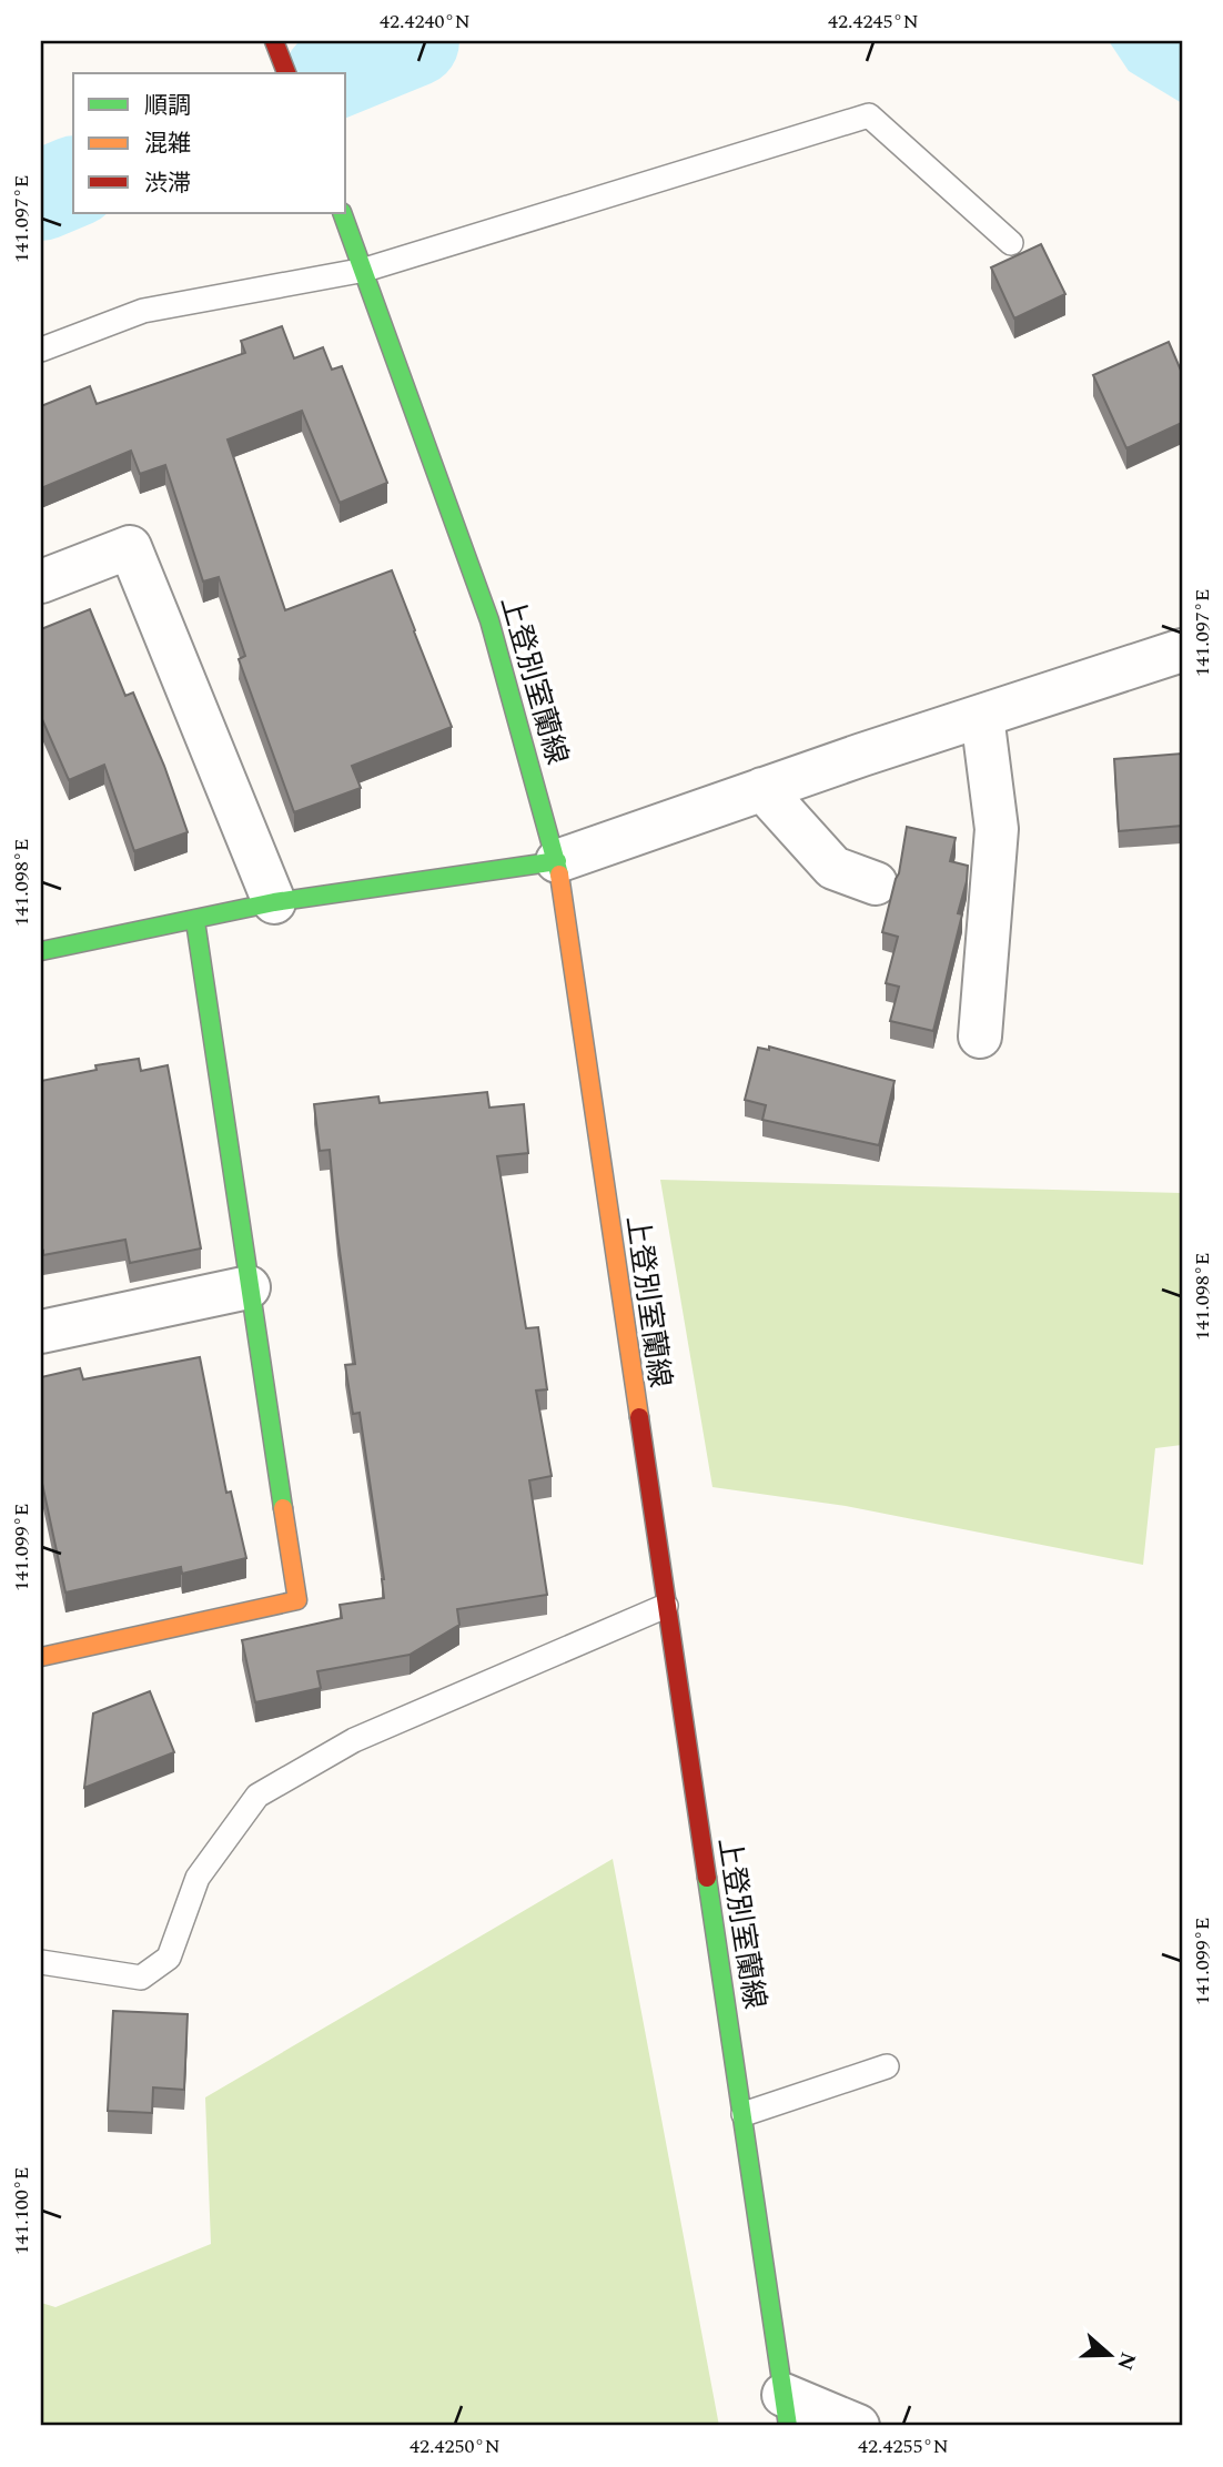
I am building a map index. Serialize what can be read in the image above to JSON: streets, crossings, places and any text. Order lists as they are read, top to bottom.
{
  "streets": {
    "main road": ["上登別室蘭線"]
  },
  "legend": ["順調", "混雑", "渋滞"],
  "north": "right",
  "coordinates": [
    "42.4240°N",
    "42.4245°N",
    "141.097°E",
    "141.098°E",
    "141.099°E",
    "141.100°E",
    "42.4250°N",
    "42.4255°N"
  ]
}
